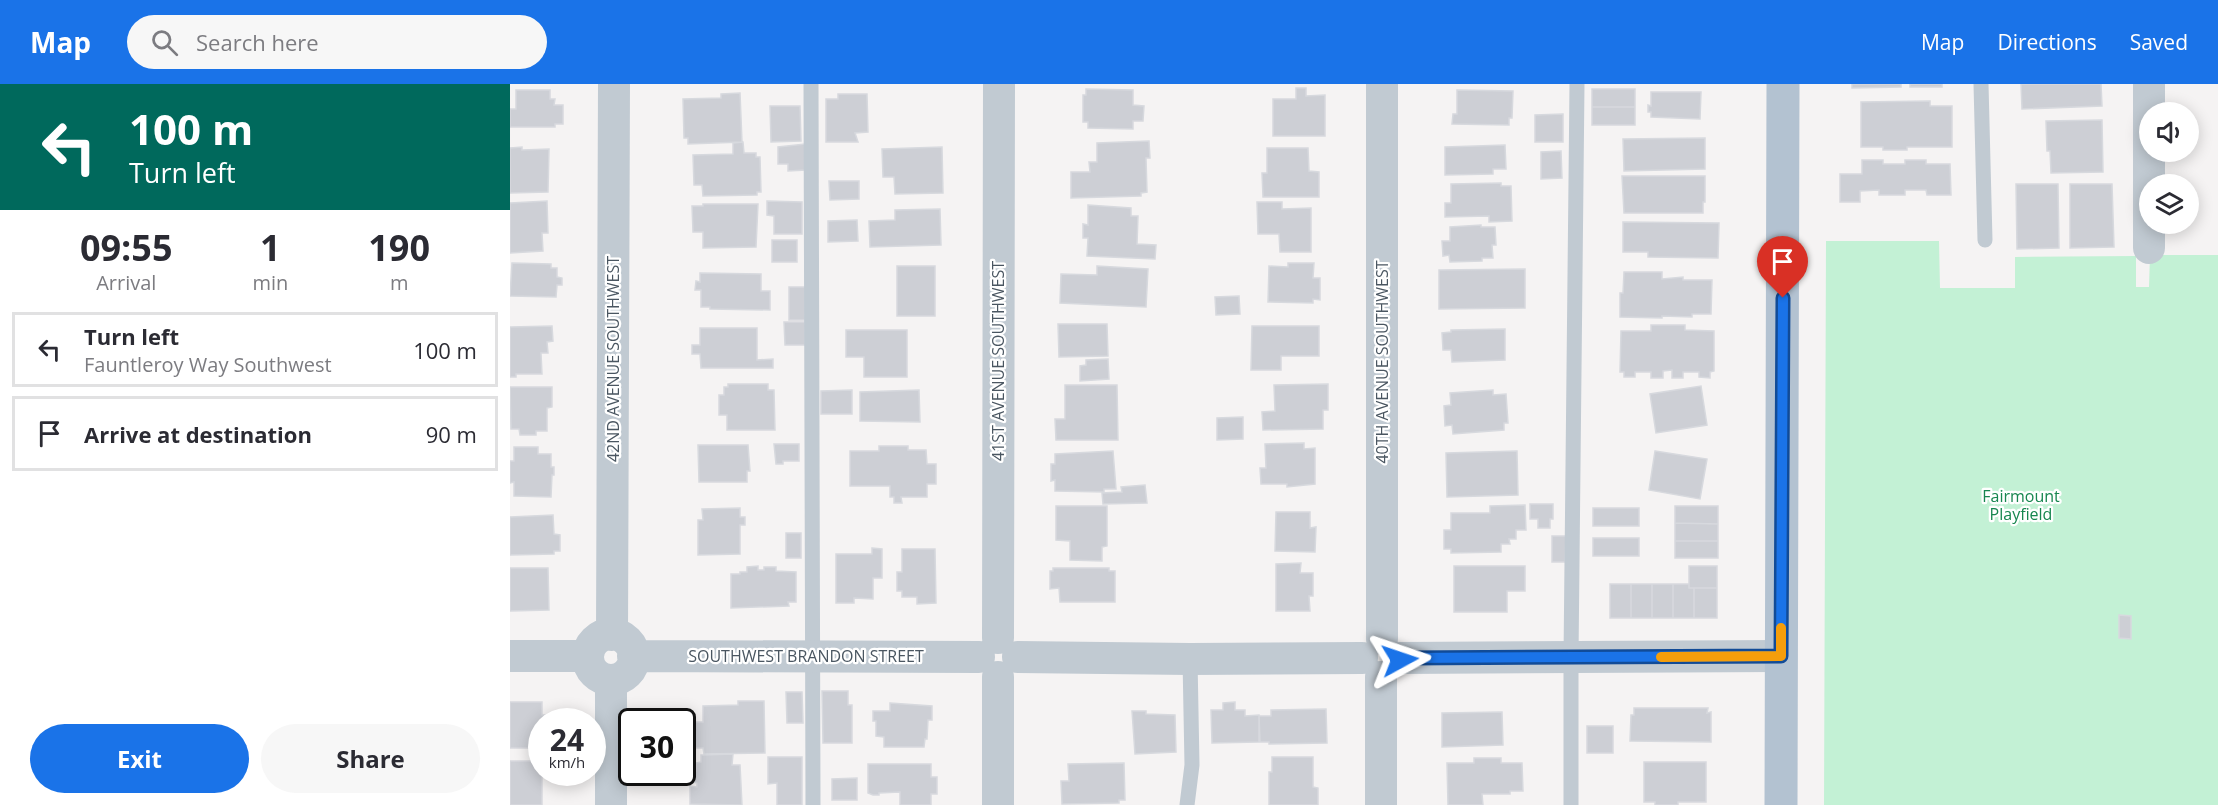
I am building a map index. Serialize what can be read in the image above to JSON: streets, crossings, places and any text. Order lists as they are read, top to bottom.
{
  "streets": {
    "street": [
      "42ND AVENUE SOUTHWEST",
      "41ST AVENUE SOUTHWEST",
      "40TH AVENUE SOUTHWEST",
      "SOUTHWEST BRANDON STREET"
    ]
  },
  "crossings": [
    ["42ND AVENUE SOUTHWEST", "SOUTHWEST BRANDON STREET"],
    ["41ST AVENUE SOUTHWEST", "SOUTHWEST BRANDON STREET"],
    ["40TH AVENUE SOUTHWEST", "SOUTHWEST BRANDON STREET"]
  ],
  "parks": ["Fairmount Playfield"],
  "page": {
    "header": "Map",
    "search": "Search here",
    "nav": ["Map", "Directions", "Saved"],
    "turn": ["100 m", "Turn left"],
    "eta": [
      "09:55",
      "Arrival",
      "1",
      "min",
      "190",
      "m"
    ],
    "list": [
      {
        "name": "Turn left",
        "note": "Fauntleroy Way Southwest",
        "value": "100 m"
      },
      {
        "name": "Arrive at destination",
        "value": "90 m"
      }
    ],
    "speed": "24 km/h",
    "limit": "30",
    "buttons": ["Exit", "Share"]
  }
}
